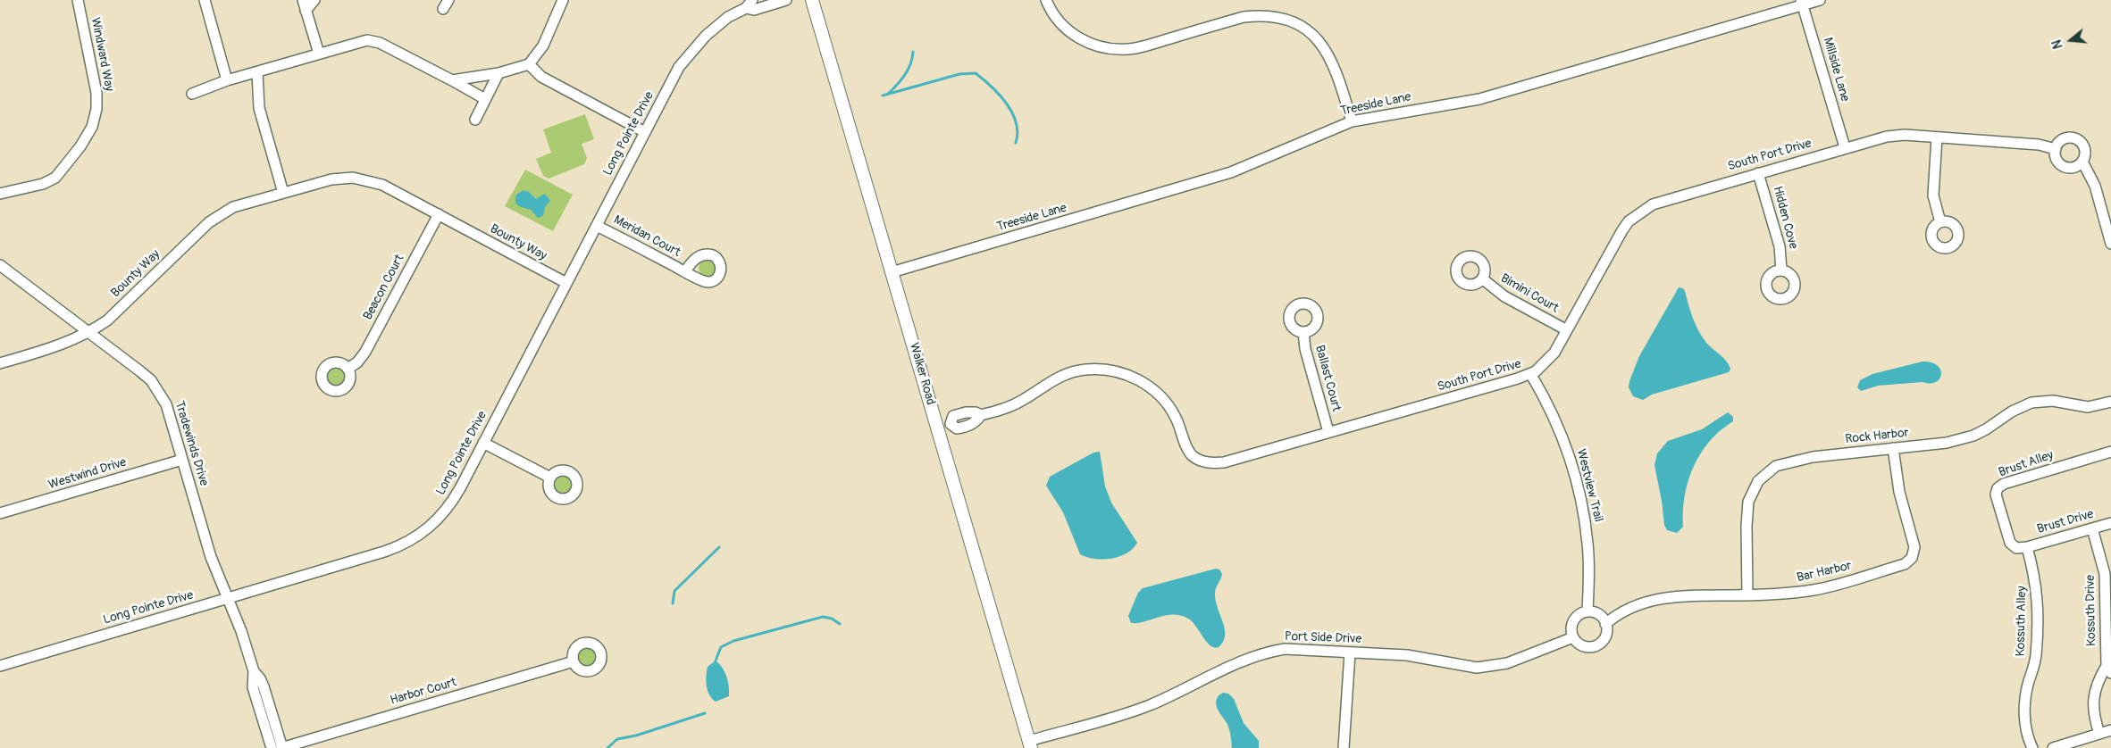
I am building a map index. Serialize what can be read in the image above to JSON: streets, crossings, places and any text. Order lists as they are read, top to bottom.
{
  "streets": {
    "street": [
      "Windward Way",
      "Millside Lane",
      "Treeside Lane",
      "Long Pointe Drive",
      "South Port Drive",
      "Hidden Cove",
      "Meridan Court",
      "Bounty Way",
      "Beacon Court",
      "Bimini Court",
      "Walker Road",
      "Ballast Court",
      "Rock Harbor",
      "Tradewinds Drive",
      "Brust Alley",
      "Westwind Drive",
      "Westview Trail",
      "Brust Drive",
      "Bar Harbor",
      "Kossuth Drive",
      "Kossuth Alley",
      "Port Side Drive",
      "Harbor Court"
    ]
  },
  "crossings": [
    ["Millside Lane", "Treeside Lane"],
    ["Millside Lane", "South Port Drive"],
    ["Treeside Lane", "Walker Road"],
    ["Long Pointe Drive", "Meridan Court"],
    ["Long Pointe Drive", "Bounty Way"],
    ["Long Pointe Drive", "Tradewinds Drive"],
    ["South Port Drive", "Hidden Cove"],
    ["South Port Drive", "Bimini Court"],
    ["South Port Drive", "Walker Road"],
    ["South Port Drive", "Ballast Court"],
    ["South Port Drive", "Westview Trail"],
    ["Bounty Way", "Beacon Court"],
    ["Bounty Way", "Tradewinds Drive"],
    ["Walker Road", "Port Side Drive"],
    ["Rock Harbor", "Bar Harbor"],
    ["Tradewinds Drive", "Westwind Drive"],
    ["Tradewinds Drive", "Harbor Court"],
    ["Brust Alley", "Brust Drive"],
    ["Brust Alley", "Kossuth Alley"],
    ["Westview Trail", "Bar Harbor"],
    ["Westview Trail", "Port Side Drive"],
    ["Brust Drive", "Kossuth Drive"],
    ["Brust Drive", "Kossuth Alley"],
    ["Bar Harbor", "Port Side Drive"]
  ],
  "north": "left"
}
